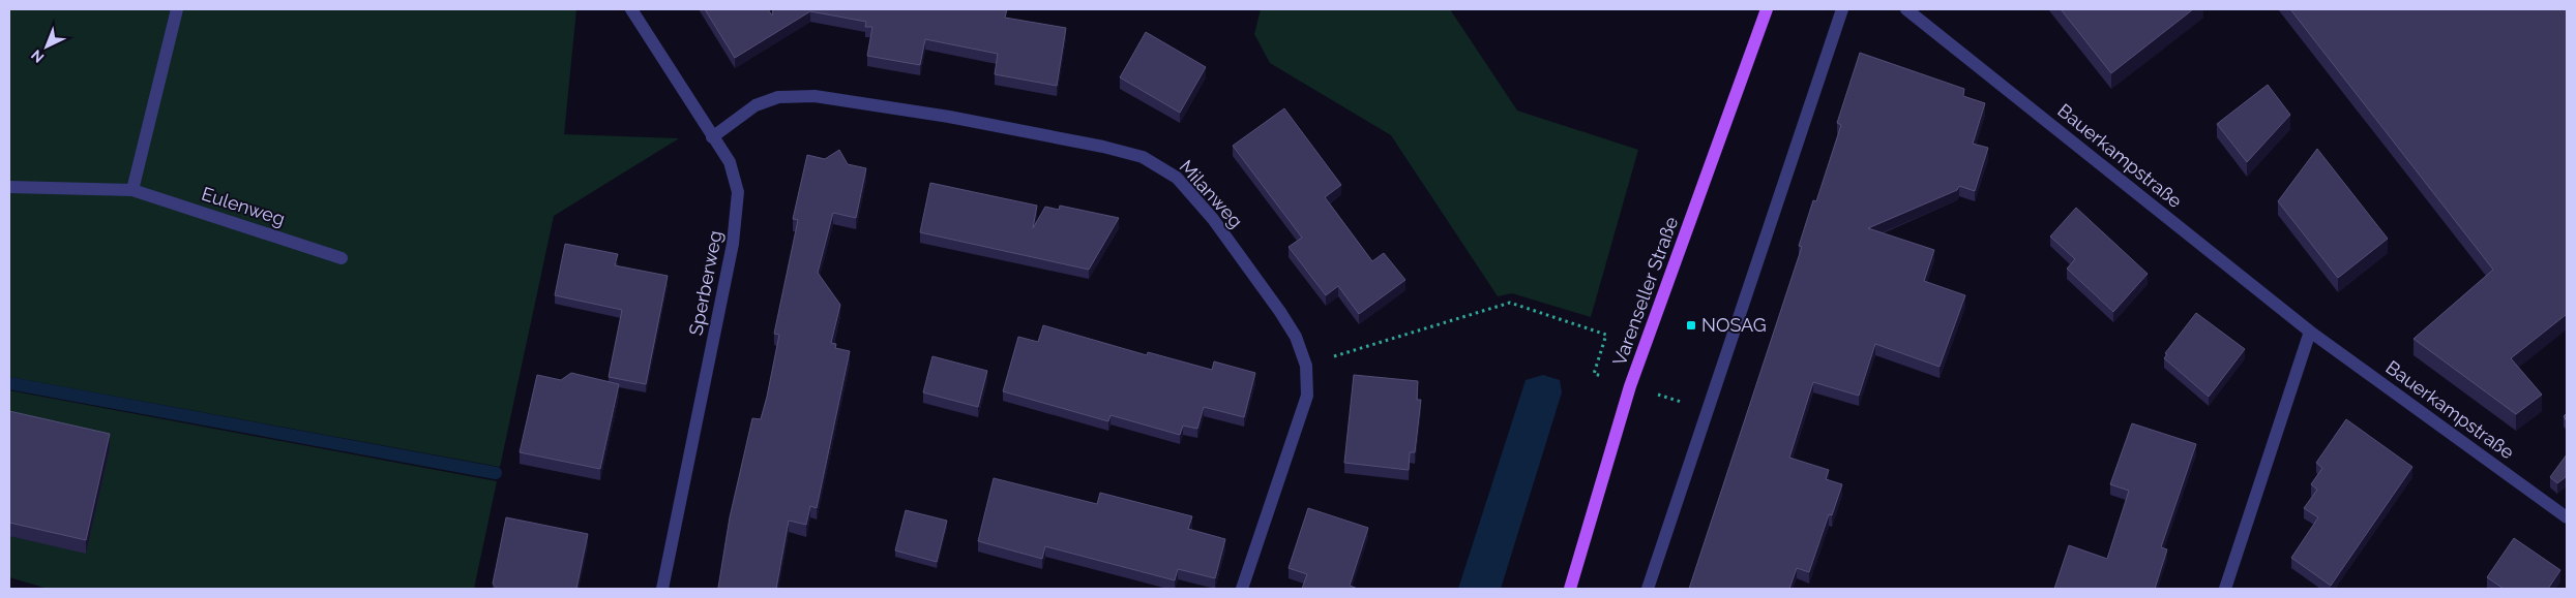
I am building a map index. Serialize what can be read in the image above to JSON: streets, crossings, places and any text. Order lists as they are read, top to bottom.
{
  "streets": {
    "main road": ["Varenseller Straße"],
    "street": [
      "Bauerkampstraße",
      "Milanweg",
      "Eulenweg",
      "Sperberweg"
    ]
  },
  "crossings": [
    ["Milanweg", "Sperberweg"]
  ],
  "places": {
    "transit": ["NOSAG"]
  },
  "north": "bottom left"
}
